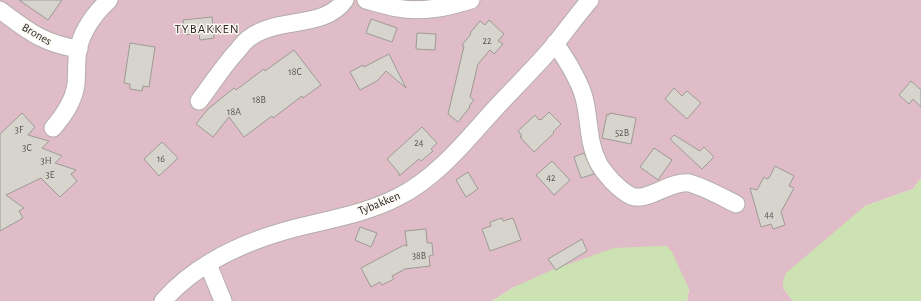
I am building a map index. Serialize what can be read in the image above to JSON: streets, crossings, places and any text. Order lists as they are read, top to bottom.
{
  "streets": {
    "street": ["Brones", "Tybakken"]
  },
  "districts": ["TYBAKKEN"],
  "house_numbers": [
    "22",
    "18C",
    "18B",
    "18A",
    "3F",
    "52B",
    "24",
    "3C",
    "16",
    "3H",
    "3E",
    "42",
    "44",
    "38B"
  ]
}
